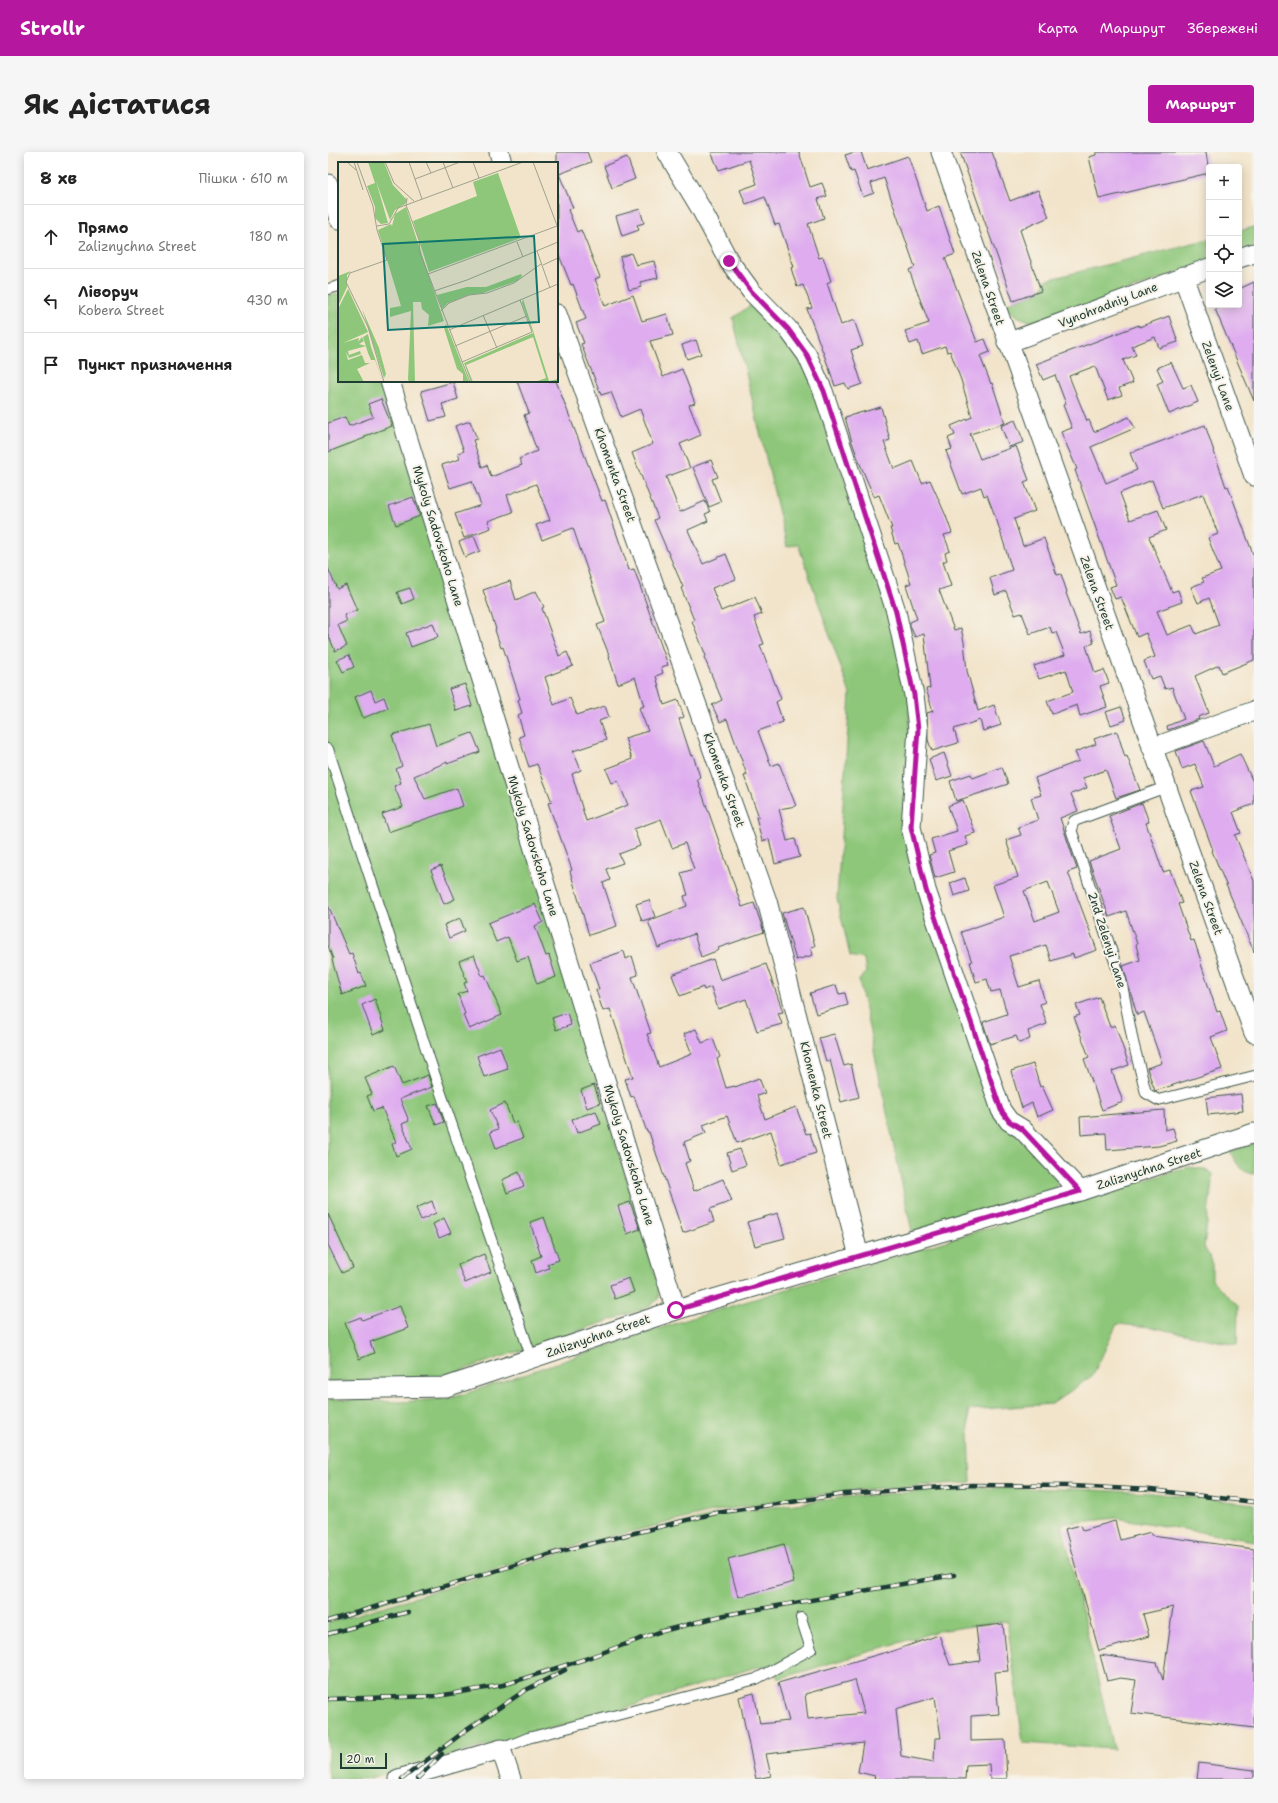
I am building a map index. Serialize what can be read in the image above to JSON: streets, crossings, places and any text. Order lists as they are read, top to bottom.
{
  "streets": {
    "street": [
      "Zelena Street",
      "Vynohradniy Lane",
      "Zelenyi Lane",
      "Khomenka Street",
      "Mykoly Sadovskoho Lane",
      "Zaliznychna Street"
    ],
    "lane": ["2nd Zelenyi Lane"]
  },
  "crossings": [
    ["Zelena Street", "Vynohradniy Lane"],
    ["Zelena Street", "2nd Zelenyi Lane"],
    ["Vynohradniy Lane", "Zelenyi Lane"],
    ["Khomenka Street", "Zaliznychna Street"],
    ["Mykoly Sadovskoho Lane", "Zaliznychna Street"]
  ],
  "scale_bar": "20 m",
  "page": {
    "header": "Strollr",
    "nav": ["Карта", "Маршрут", "Збережені"],
    "title": "Як дістатися",
    "buttons": "Маршрут",
    "heading": ["8 хв", "Пішки · 610 m"],
    "map_buttons": ["+", "−"],
    "list": [
      ["Прямо", "Zaliznychna Street", "180 m"],
      ["Ліворуч", "Kobera Street", "430 m"],
      "Пункт призначення"
    ],
    "scale": "20 m"
  }
}
